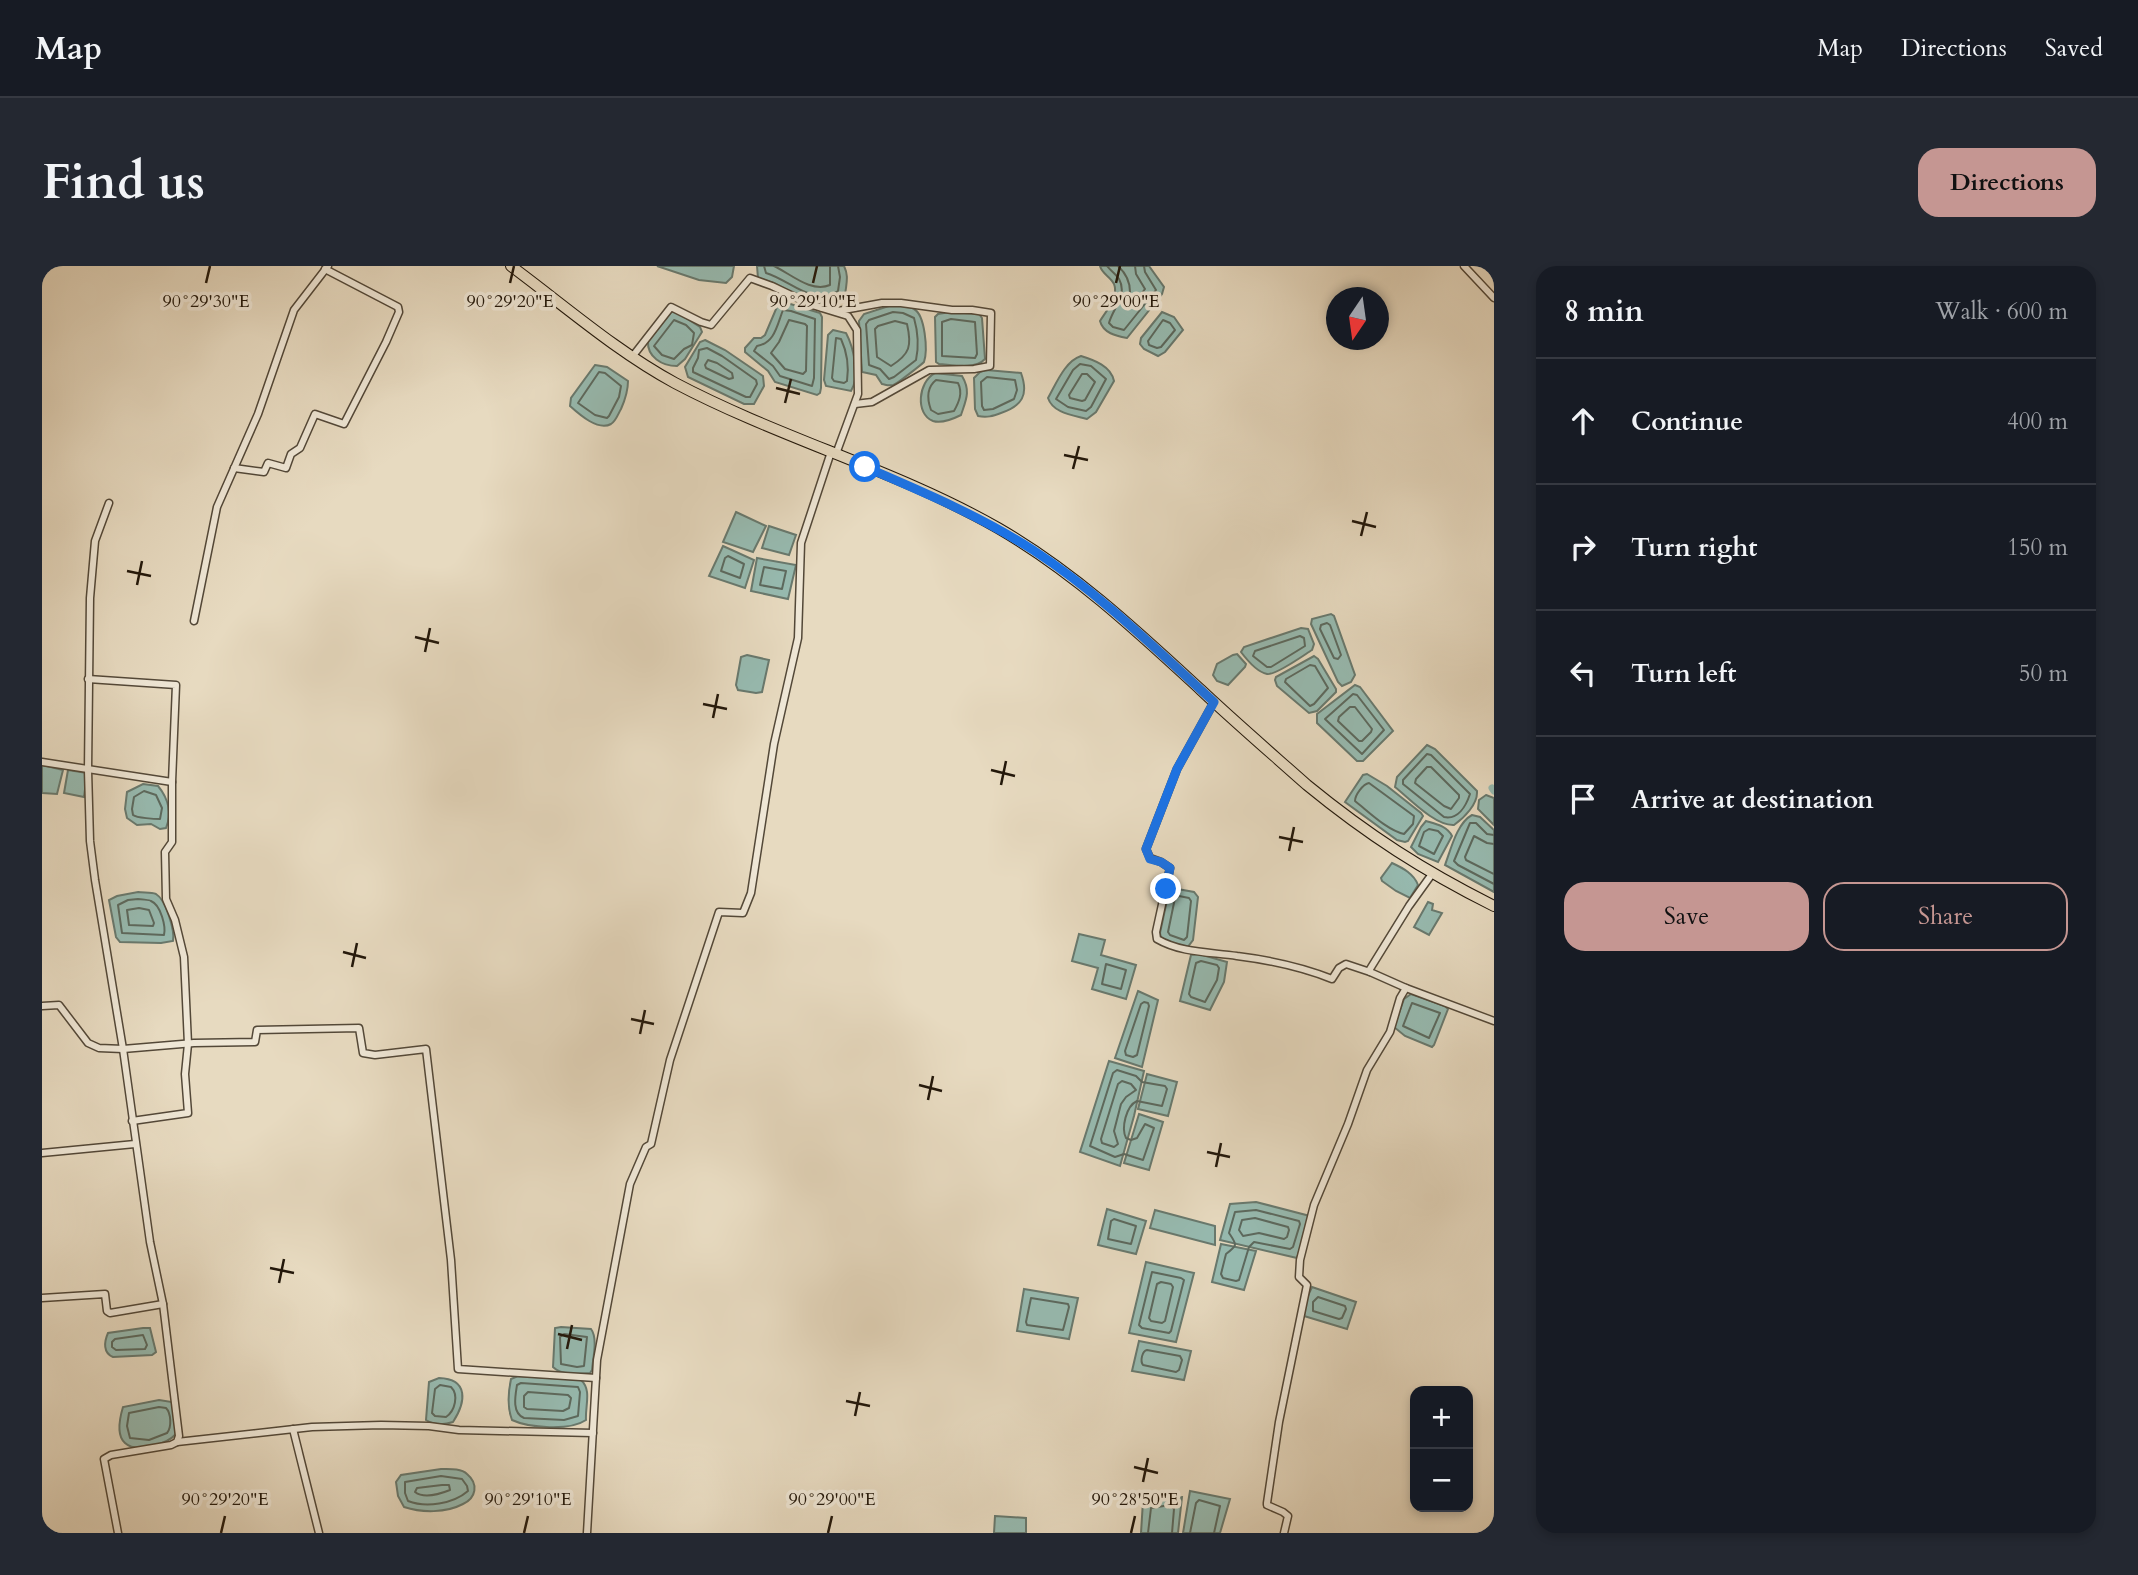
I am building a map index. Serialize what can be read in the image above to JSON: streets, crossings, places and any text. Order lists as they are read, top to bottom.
{
  "north": "bottom",
  "page": {
    "header": "Map",
    "nav": ["Map", "Directions", "Saved"],
    "buttons": [
      "Directions",
      ["Save", "Share"]
    ],
    "title": "Find us",
    "heading": ["8 min", "Walk · 600 m"],
    "list": [
      ["Continue", "400 m"],
      ["Turn right", "150 m"],
      ["Turn left", "50 m"],
      "Arrive at destination"
    ],
    "map_buttons": ["+", "−"]
  },
  "coordinates": [
    "90°29'30\"E",
    "90°29'20\"E",
    "90°29'10\"E",
    "90°29'00\"E",
    "90°28'50\"E"
  ]
}
